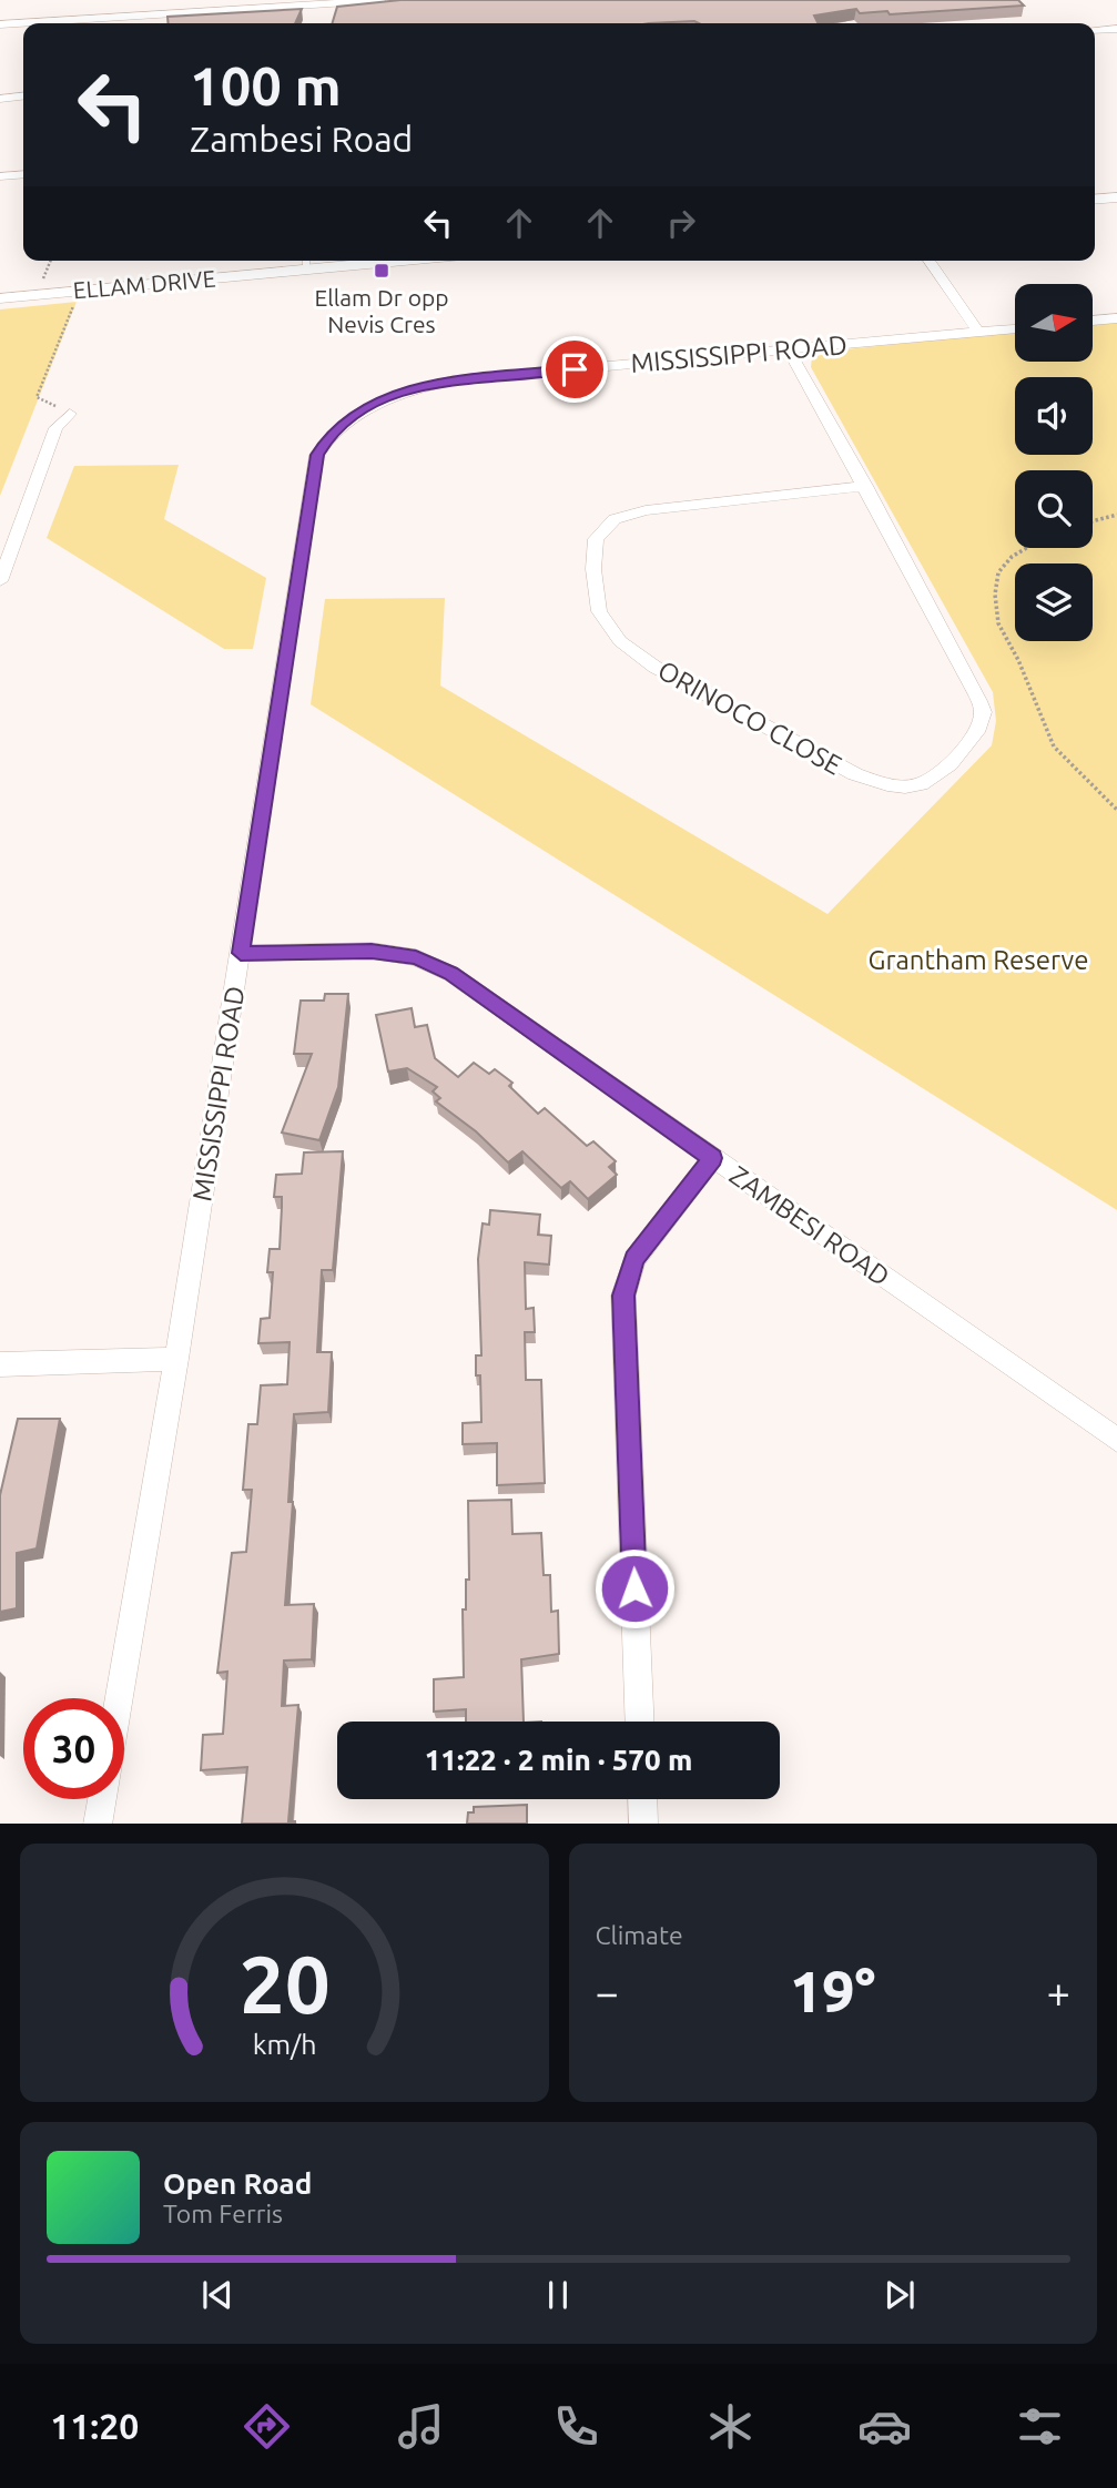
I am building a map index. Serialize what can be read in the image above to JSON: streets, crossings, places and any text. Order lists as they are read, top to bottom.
{
  "streets": {
    "street": [
      "ELLAM DRIVE",
      "MISSISSIPPI ROAD",
      "ORINOCO CLOSE",
      "ZAMBESI ROAD"
    ]
  },
  "crossings": [
    ["MISSISSIPPI ROAD", "ORINOCO CLOSE"],
    ["MISSISSIPPI ROAD", "ZAMBESI ROAD"]
  ],
  "parks": ["Grantham Reserve"],
  "places": {
    "transit": ["Ellam Dr opp Nevis Cres"]
  },
  "north": "right",
  "page": {
    "turn": ["100 m", "Zambesi Road"],
    "limit": "30",
    "trip": "11:22 · 2 min · 570 m",
    "tile": "Climate",
    "heat": ["−", "19°", "+"],
    "song": ["Open Road", "Tom Ferris"],
    "tabs": "11:20",
    "gauge": ["20", "km/h"]
  }
}
